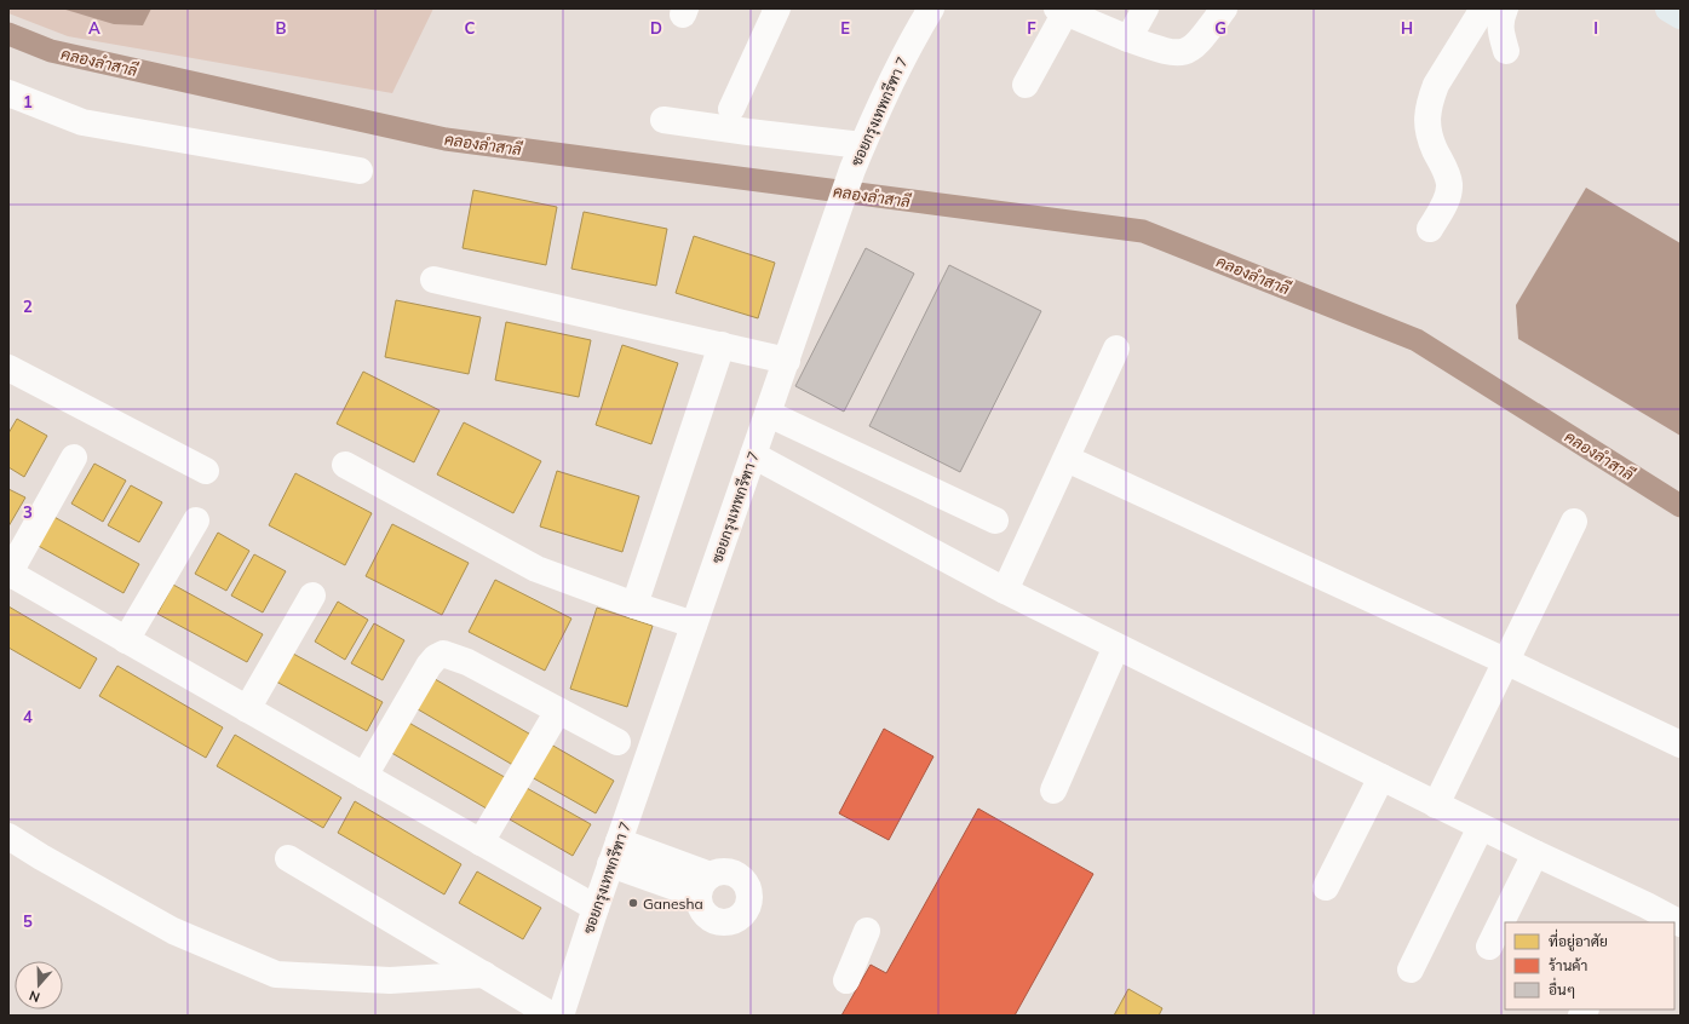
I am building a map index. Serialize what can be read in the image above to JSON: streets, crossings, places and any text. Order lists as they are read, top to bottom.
{
  "streets": {
    "street": ["ซอยกรุงเทพกรีฑา 7"]
  },
  "water": ["คลองลำสาลี"],
  "places": ["Ganesha"],
  "legend": ["ที่อยู่อาศัย", "ร้านค้า", "อื่นๆ"],
  "north": "bottom",
  "grid": {
    "columns": [
      "A",
      "B",
      "C",
      "D",
      "E",
      "F",
      "G",
      "H",
      "I"
    ],
    "rows": [
      "1",
      "2",
      "3",
      "4",
      "5"
    ]
  }
}
